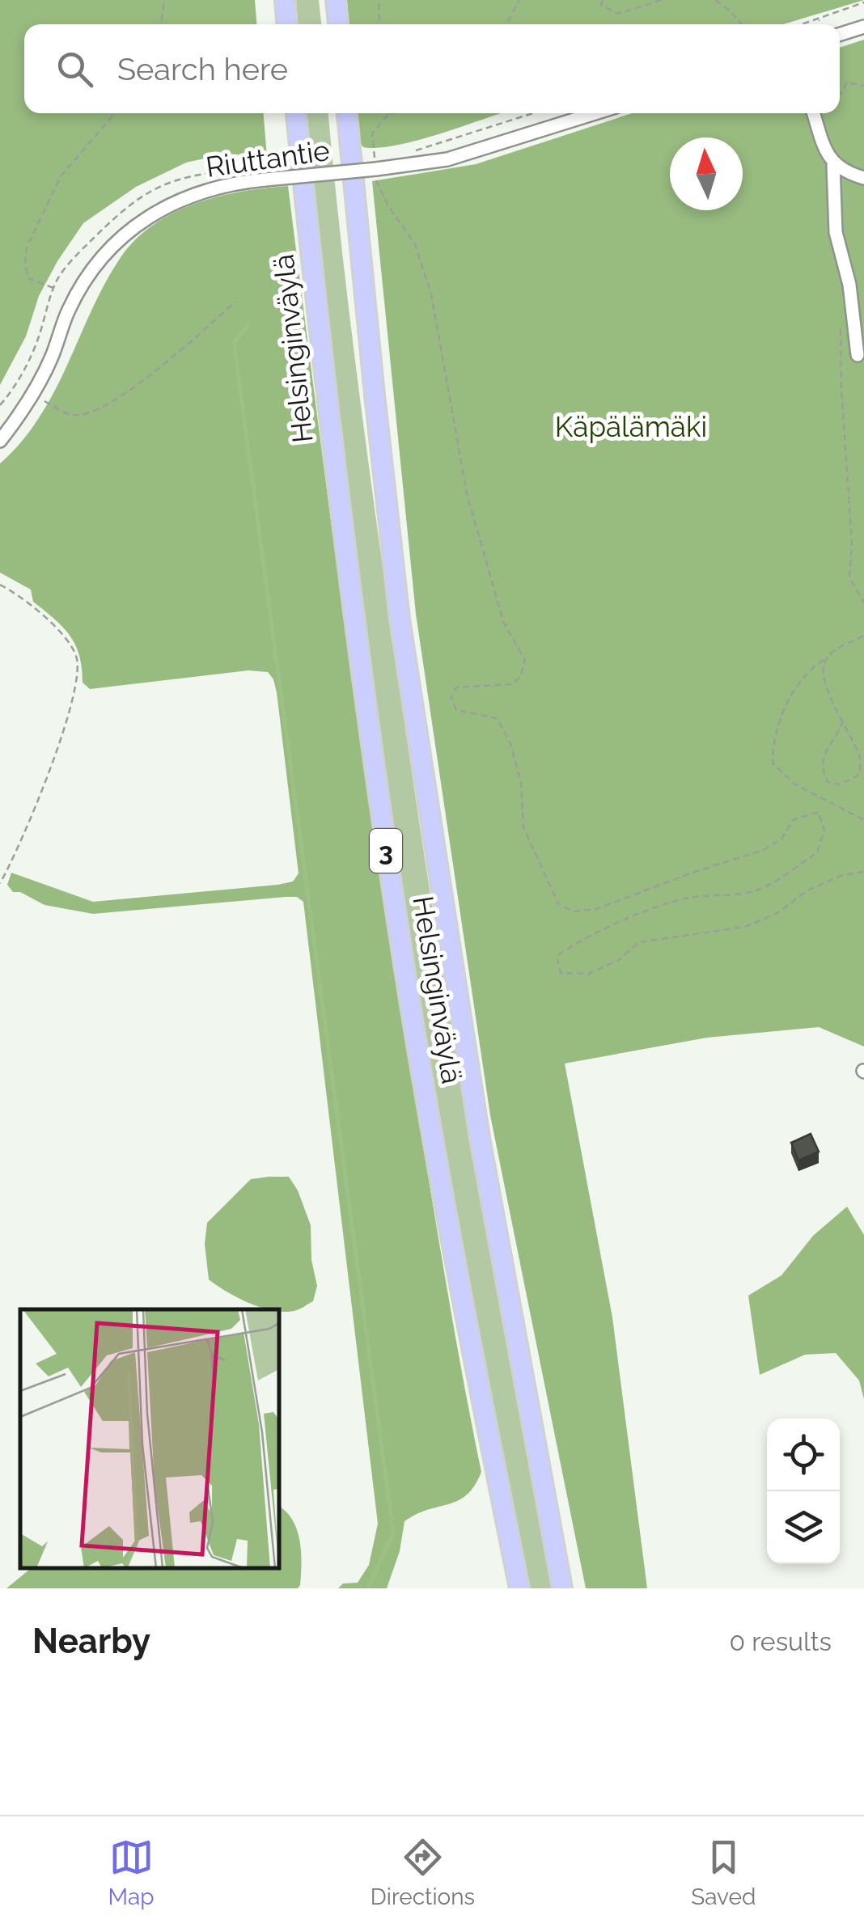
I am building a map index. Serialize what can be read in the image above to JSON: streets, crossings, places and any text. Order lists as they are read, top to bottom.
{
  "streets": {
    "highway": ["Helsinginväylä", "3"],
    "street": ["Riuttantie"]
  },
  "parks": ["Käpälämäki"],
  "north": "top",
  "page": {
    "search": "Search here",
    "heading": ["Nearby", "0 results"],
    "nav": ["Map", "Directions", "Saved"]
  }
}
